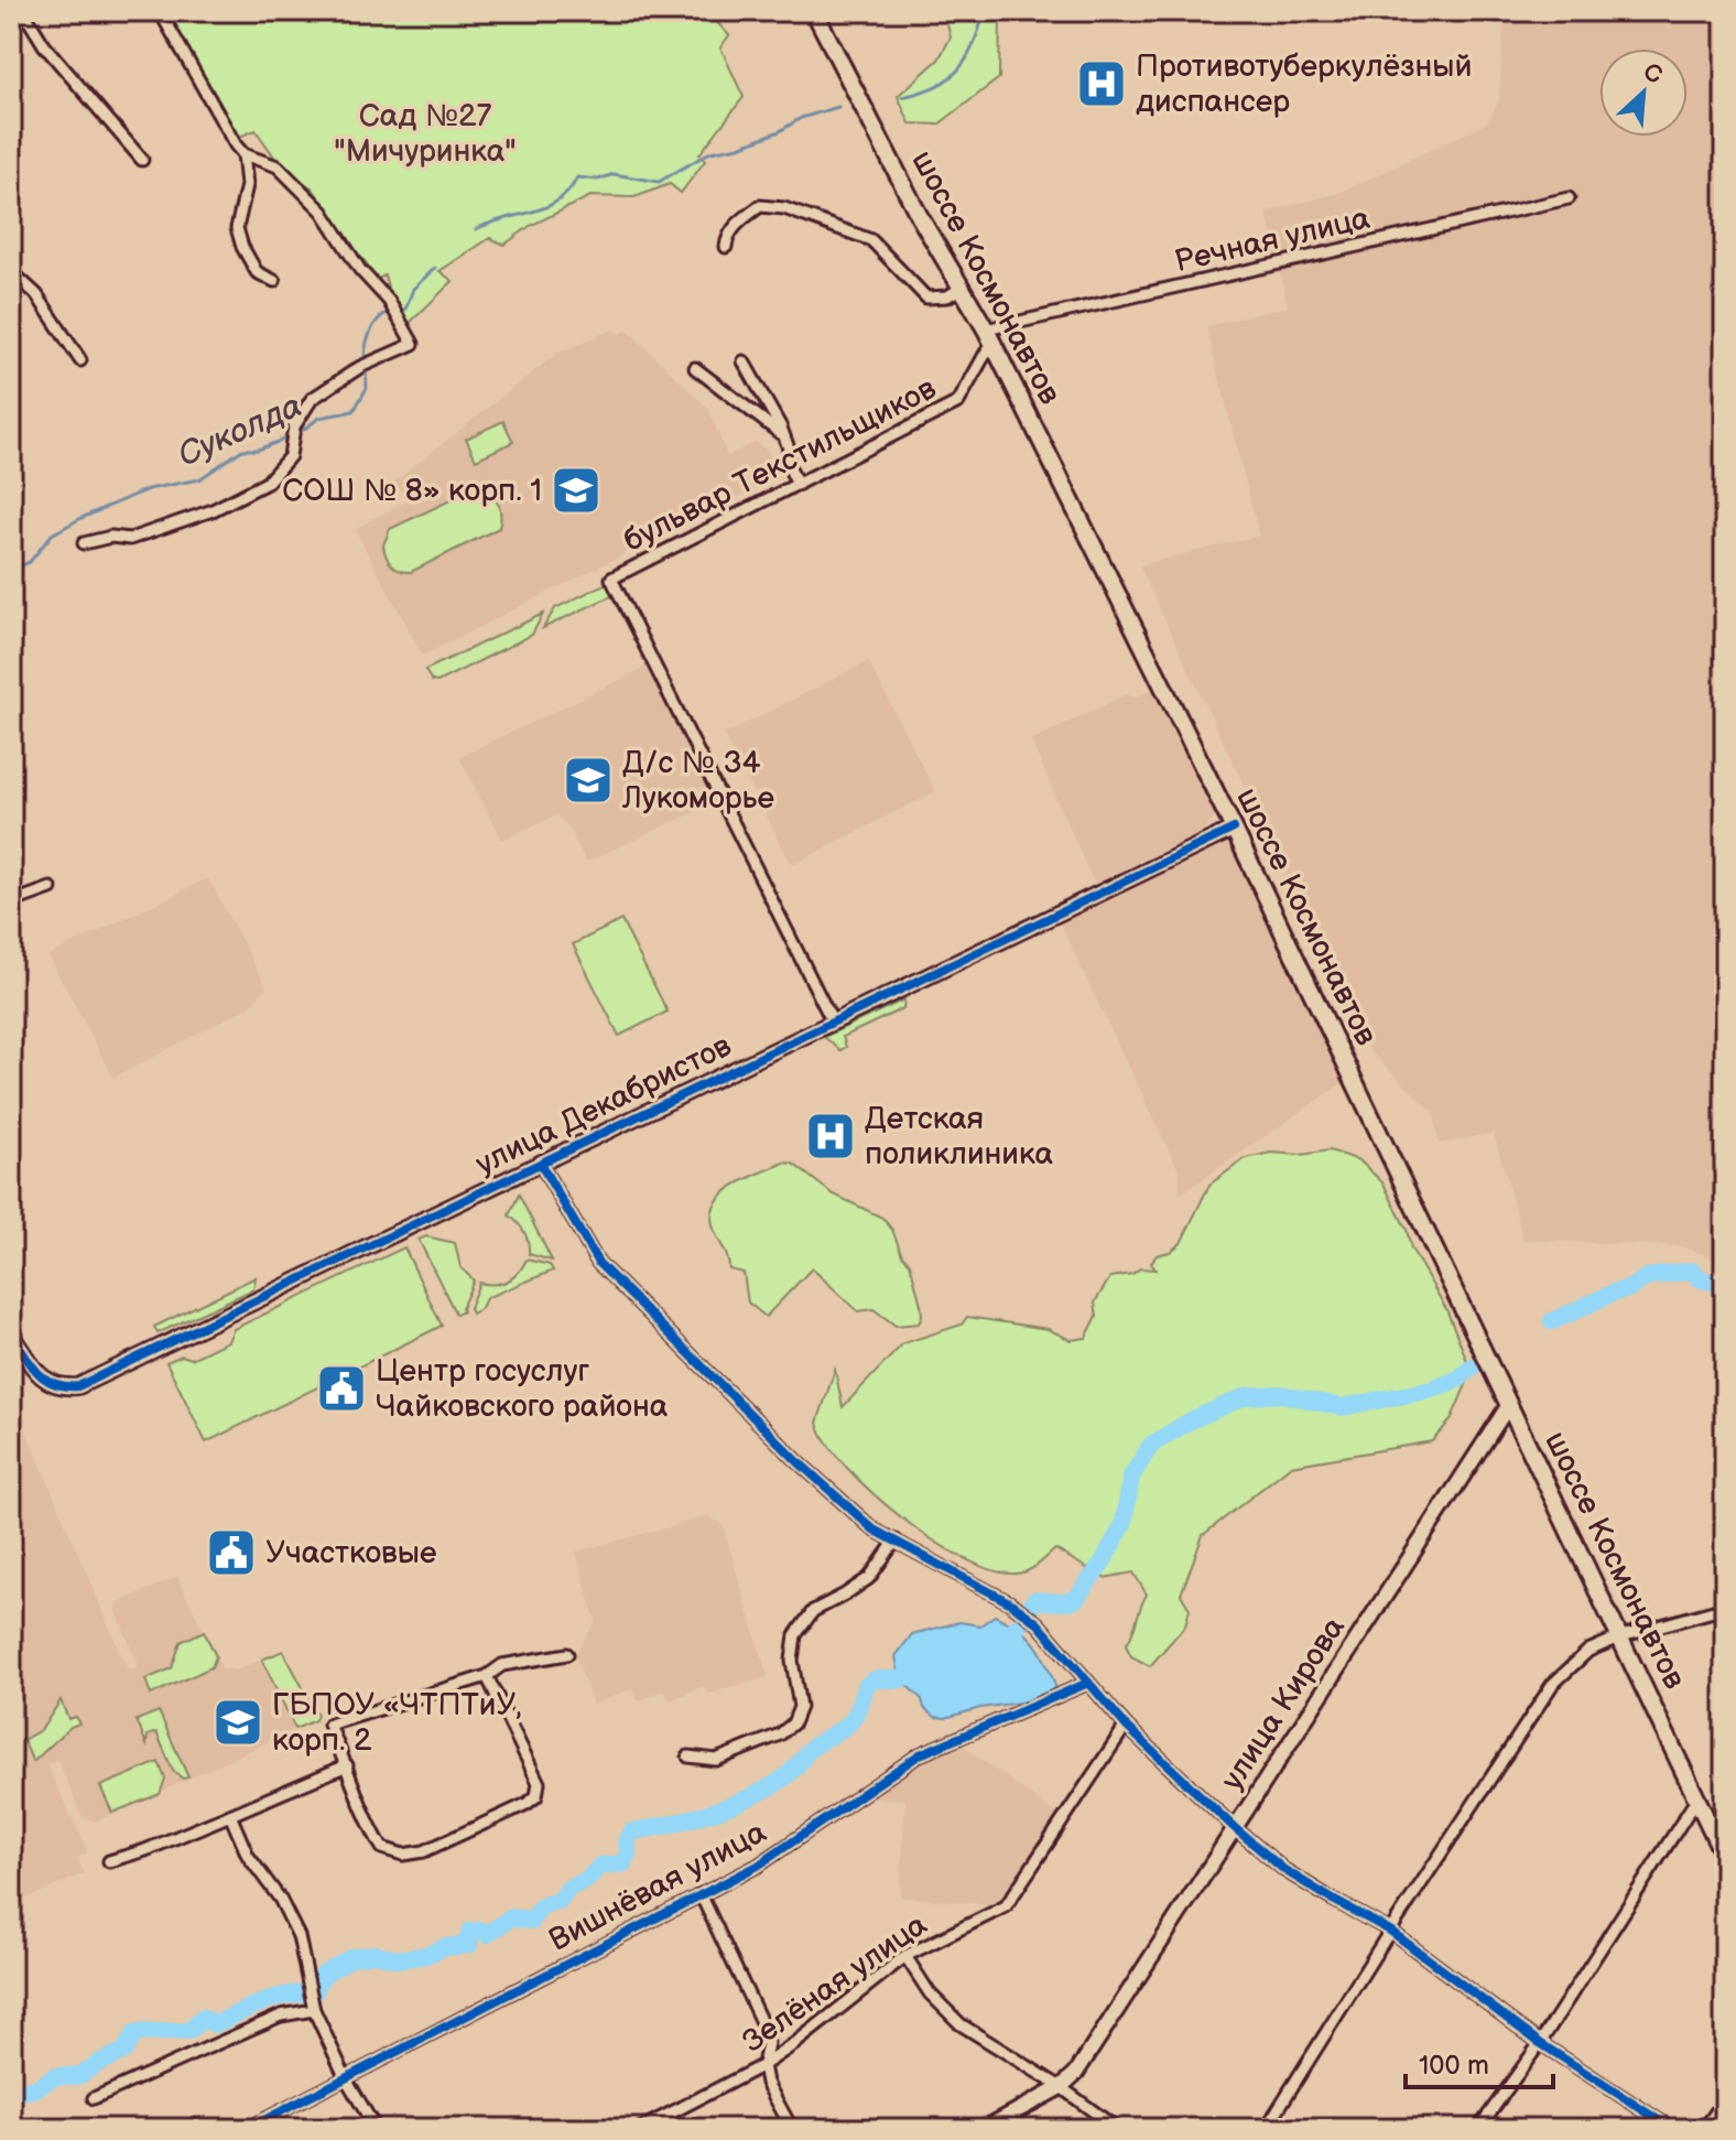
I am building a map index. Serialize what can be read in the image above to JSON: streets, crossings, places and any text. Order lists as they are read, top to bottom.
{
  "streets": {
    "main road": ["шоссе Космонавтов"],
    "street": [
      "Речная улица",
      "бульвар Текстильщиков",
      "улица Декабристов",
      "улица Кирова",
      "Вишнёвая улица",
      "Зелёная улица"
    ]
  },
  "crossings": [
    ["Речная улица", "шоссе Космонавтов"],
    ["Речная улица", "бульвар Текстильщиков"],
    ["шоссе Космонавтов", "бульвар Текстильщиков"],
    ["шоссе Космонавтов", "улица Декабристов"],
    ["шоссе Космонавтов", "улица Кирова"],
    ["бульвар Текстильщиков", "улица Декабристов"]
  ],
  "water": ["Суколда"],
  "parks": ["Сад №27 \"Мичуринка\""],
  "places": {
    "hospital": ["Противотуберкулёзный диспансер", "Детская поликлиника"],
    "school or university": ["СОШ № 8» корп. 1", "Д/с № 34 Лукоморье", "ГБПОУ «ЧТПТиУ, корп. 2"],
    "public building": ["Центр госуслуг Чайковского района", "Участковые"]
  },
  "scale_bar": "100 m",
  "north": "top right"
}
